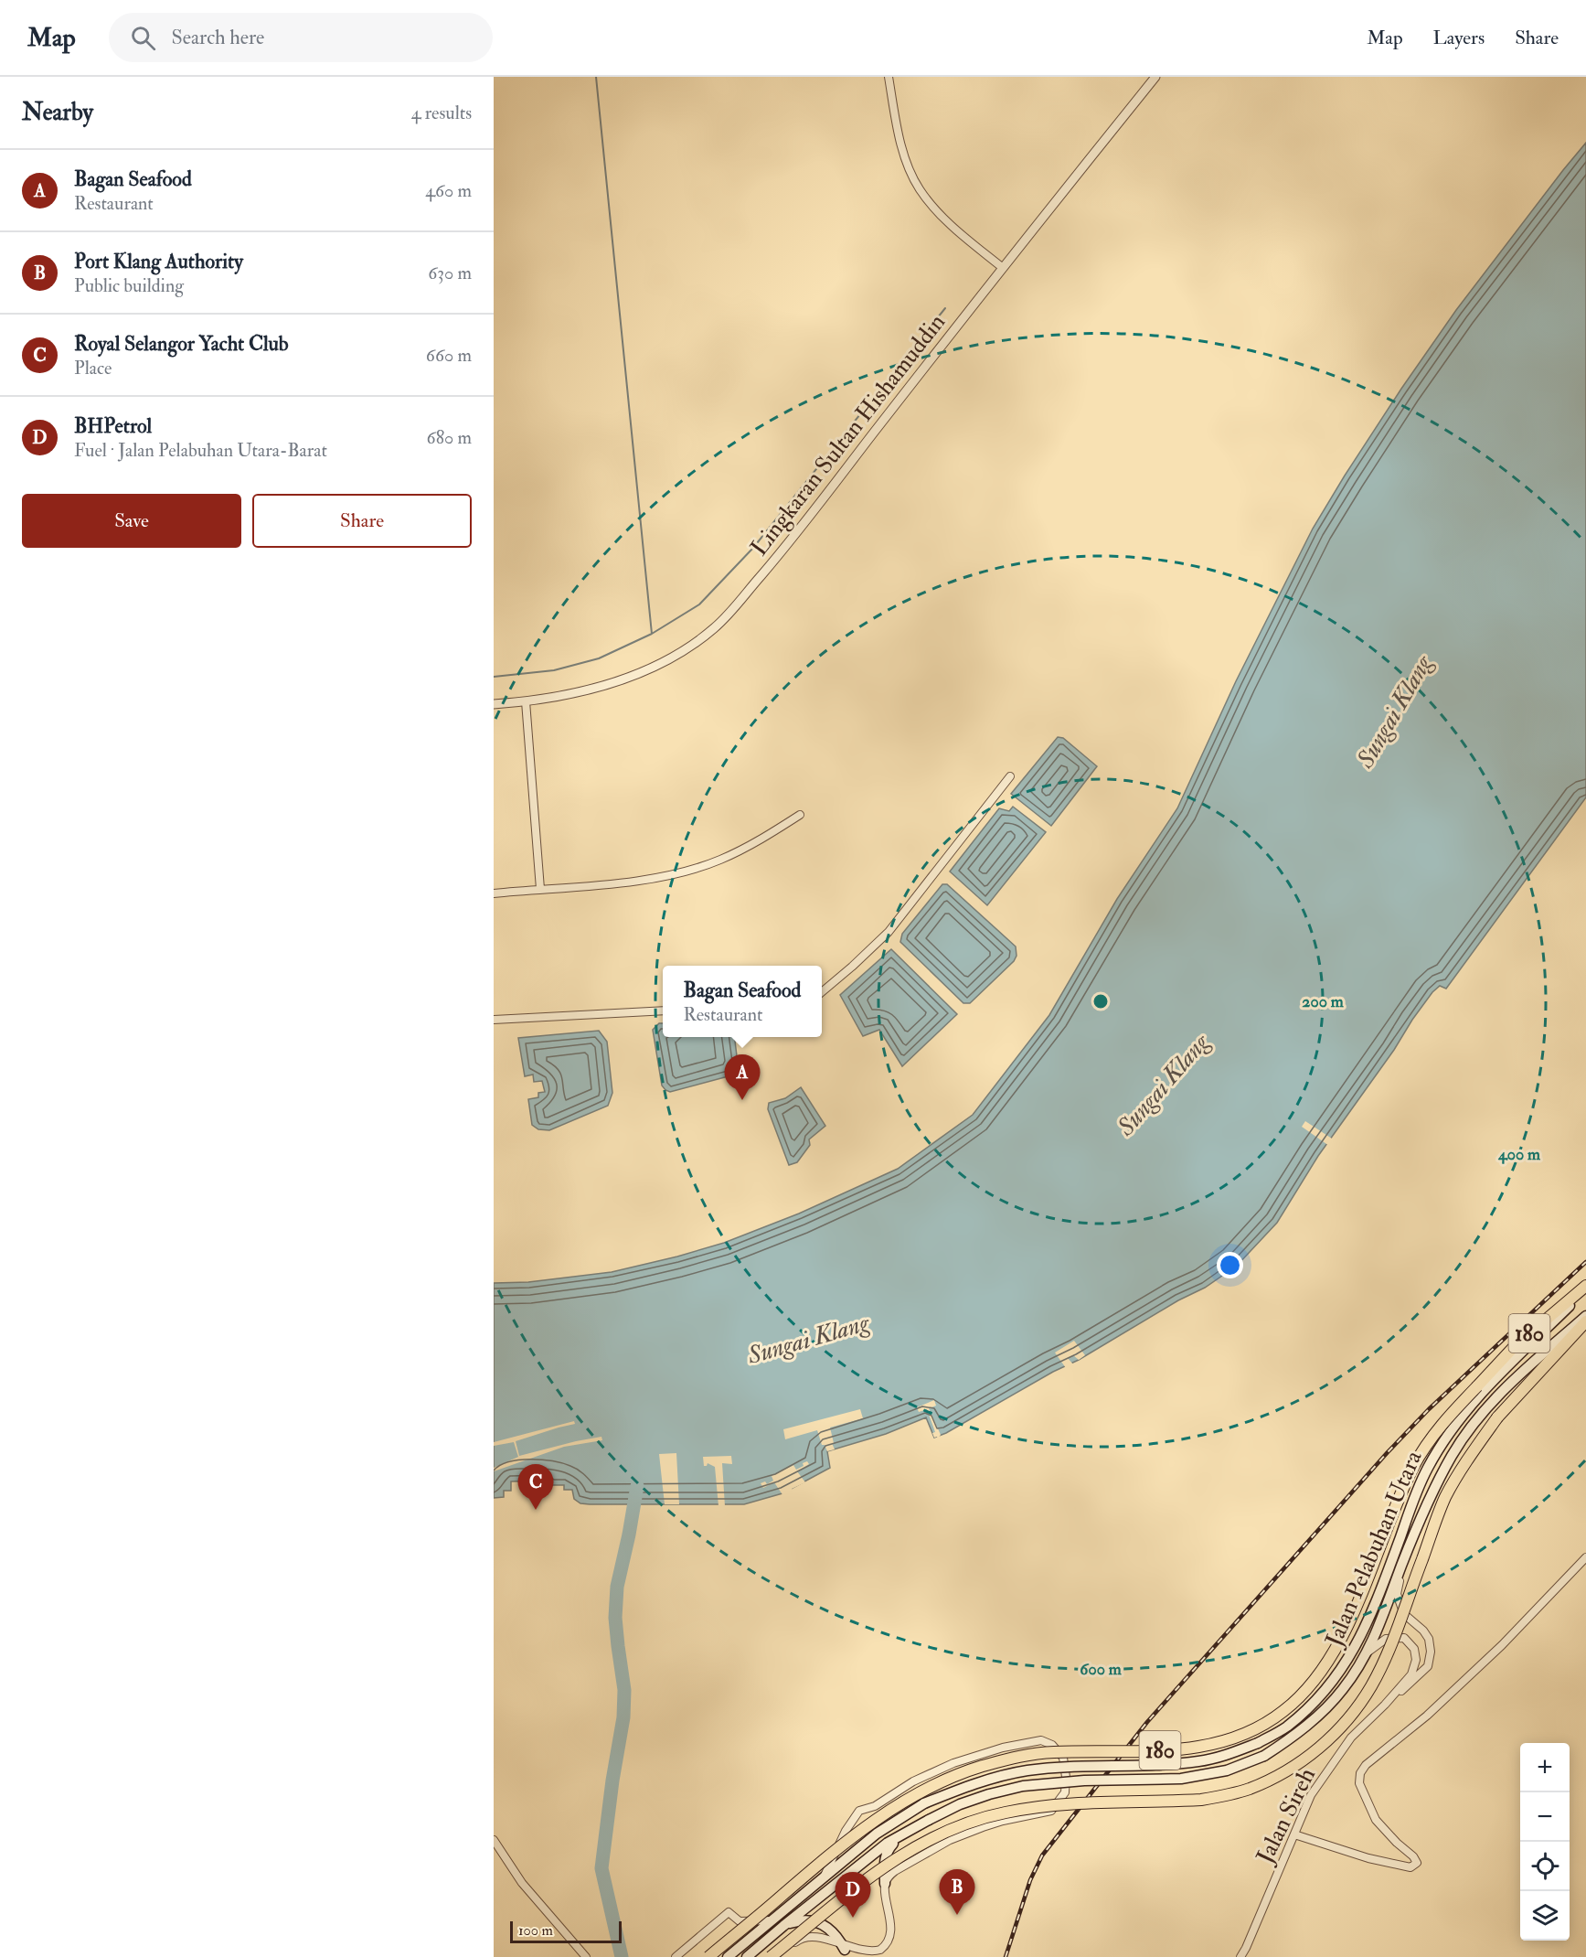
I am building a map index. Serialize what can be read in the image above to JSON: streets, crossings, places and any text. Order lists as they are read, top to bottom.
{
  "streets": {
    "main road": ["180", "Jalan Pelabuhan Utara"],
    "street": ["Lingkaran Sultan Hishamuddin", "Jalan Sireh"]
  },
  "crossings": [
    ["180", "Jalan Pelabuhan Utara"]
  ],
  "water": ["Sungai Klang"],
  "scale_bar": "100 m",
  "page": {
    "header": "Map",
    "search": "Search here",
    "nav": ["Map", "Layers", "Share"],
    "heading": ["Nearby", "4 results"],
    "list": [
      {
        "mark": "A",
        "name": "Bagan Seafood",
        "note": "Restaurant",
        "value": "460 m"
      },
      {
        "mark": "B",
        "name": "Port Klang Authority",
        "note": "Public building",
        "value": "630 m"
      },
      {
        "mark": "C",
        "name": "Royal Selangor Yacht Club",
        "note": "Place",
        "value": "660 m"
      },
      {
        "mark": "D",
        "name": "BHPetrol",
        "note": "Fuel · Jalan Pelabuhan Utara-Barat",
        "value": "680 m"
      }
    ],
    "buttons": ["Save", "Share"],
    "popup": ["Bagan Seafood", "Restaurant"],
    "pins": [
      "A",
      "C",
      "B",
      "D"
    ],
    "map_buttons": ["+", "−"],
    "scale": "100 m"
  },
  "rings": ["200 m", "400 m", "600 m"]
}
